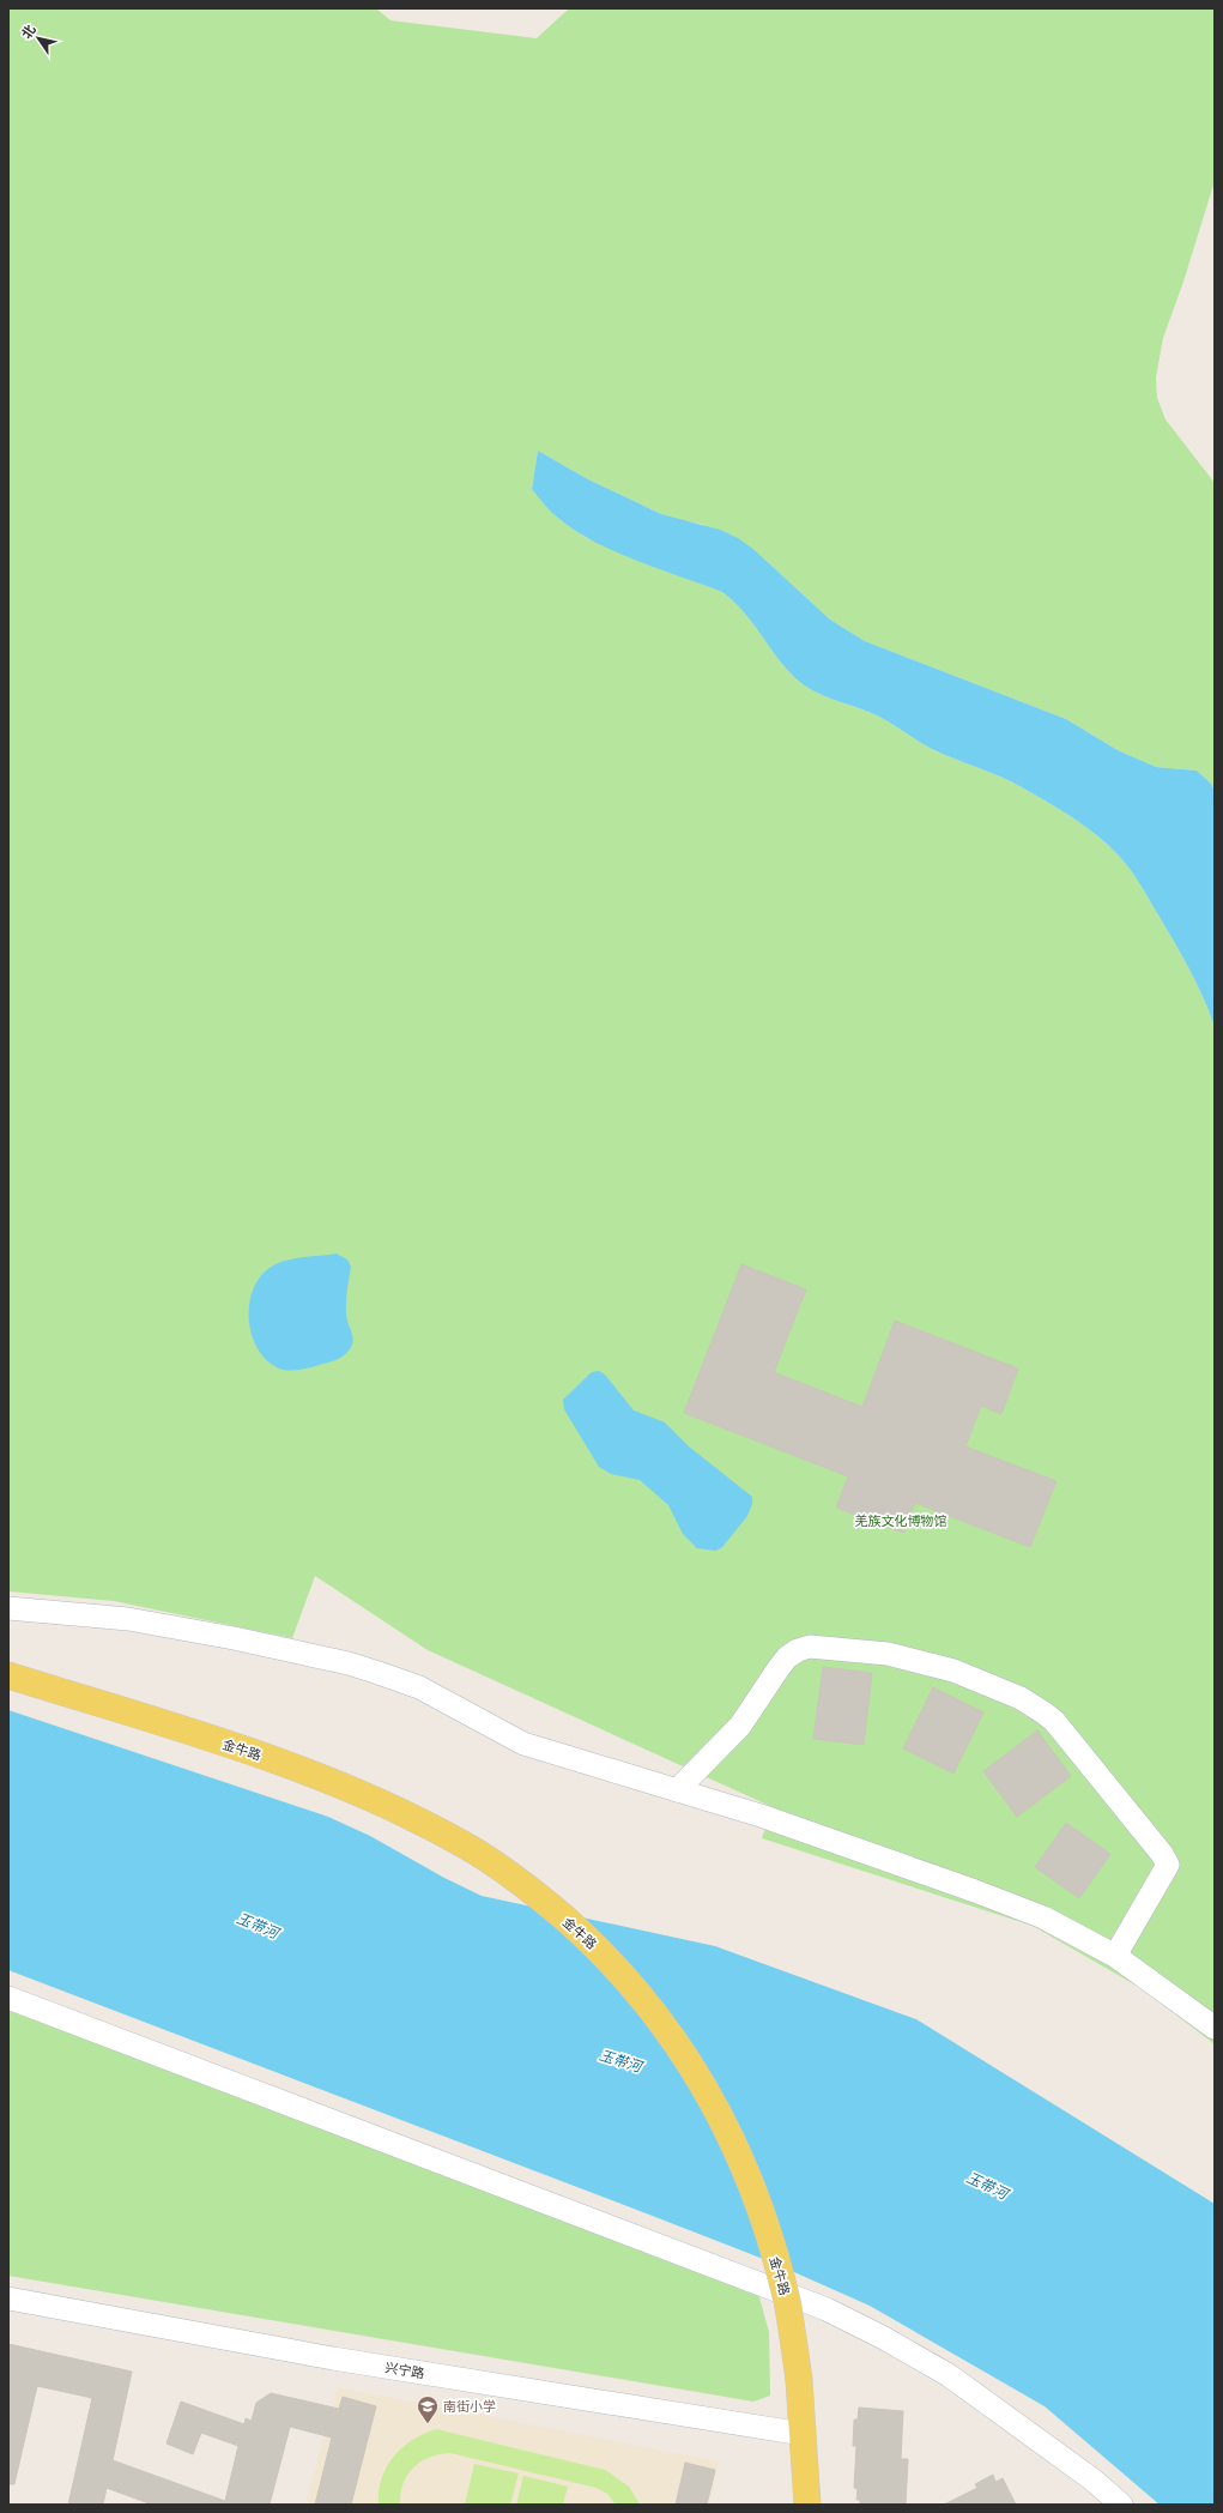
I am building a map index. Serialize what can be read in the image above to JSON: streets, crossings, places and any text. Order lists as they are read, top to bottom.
{
  "streets": {
    "main road": ["金牛路"],
    "street": ["兴宁路"]
  },
  "crossings": [
    ["金牛路", "兴宁路"]
  ],
  "water": ["玉带河"],
  "parks": ["羌族文化博物馆"],
  "places": {
    "school or university": ["南街小学"]
  },
  "north": "top left"
}
